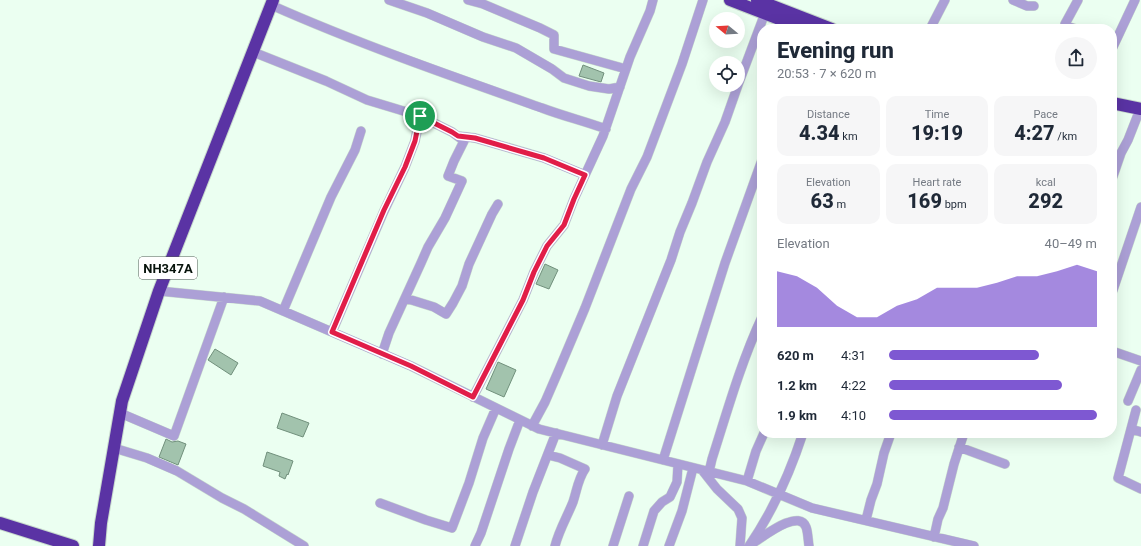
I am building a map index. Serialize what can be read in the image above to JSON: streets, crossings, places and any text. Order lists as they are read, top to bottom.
{
  "streets": {
    "highway": ["NH347A"]
  },
  "north": "left",
  "page": {
    "heading": ["Evening run", "20:53 · 7 × 620 m"],
    "stats": [
      ["Distance", "4.34 km"],
      ["Time", "19:19"],
      ["Pace", "4:27 /km"],
      ["Elevation", "63 m"],
      ["Heart rate", "169 bpm"],
      ["kcal", "292"]
    ],
    "chart": ["Elevation", "40–49 m"],
    "list": [
      {
        "name": "620 m",
        "note": "4:31"
      },
      {
        "name": "1.2 km",
        "note": "4:22"
      },
      {
        "name": "1.9 km",
        "note": "4:10"
      }
    ]
  }
}
